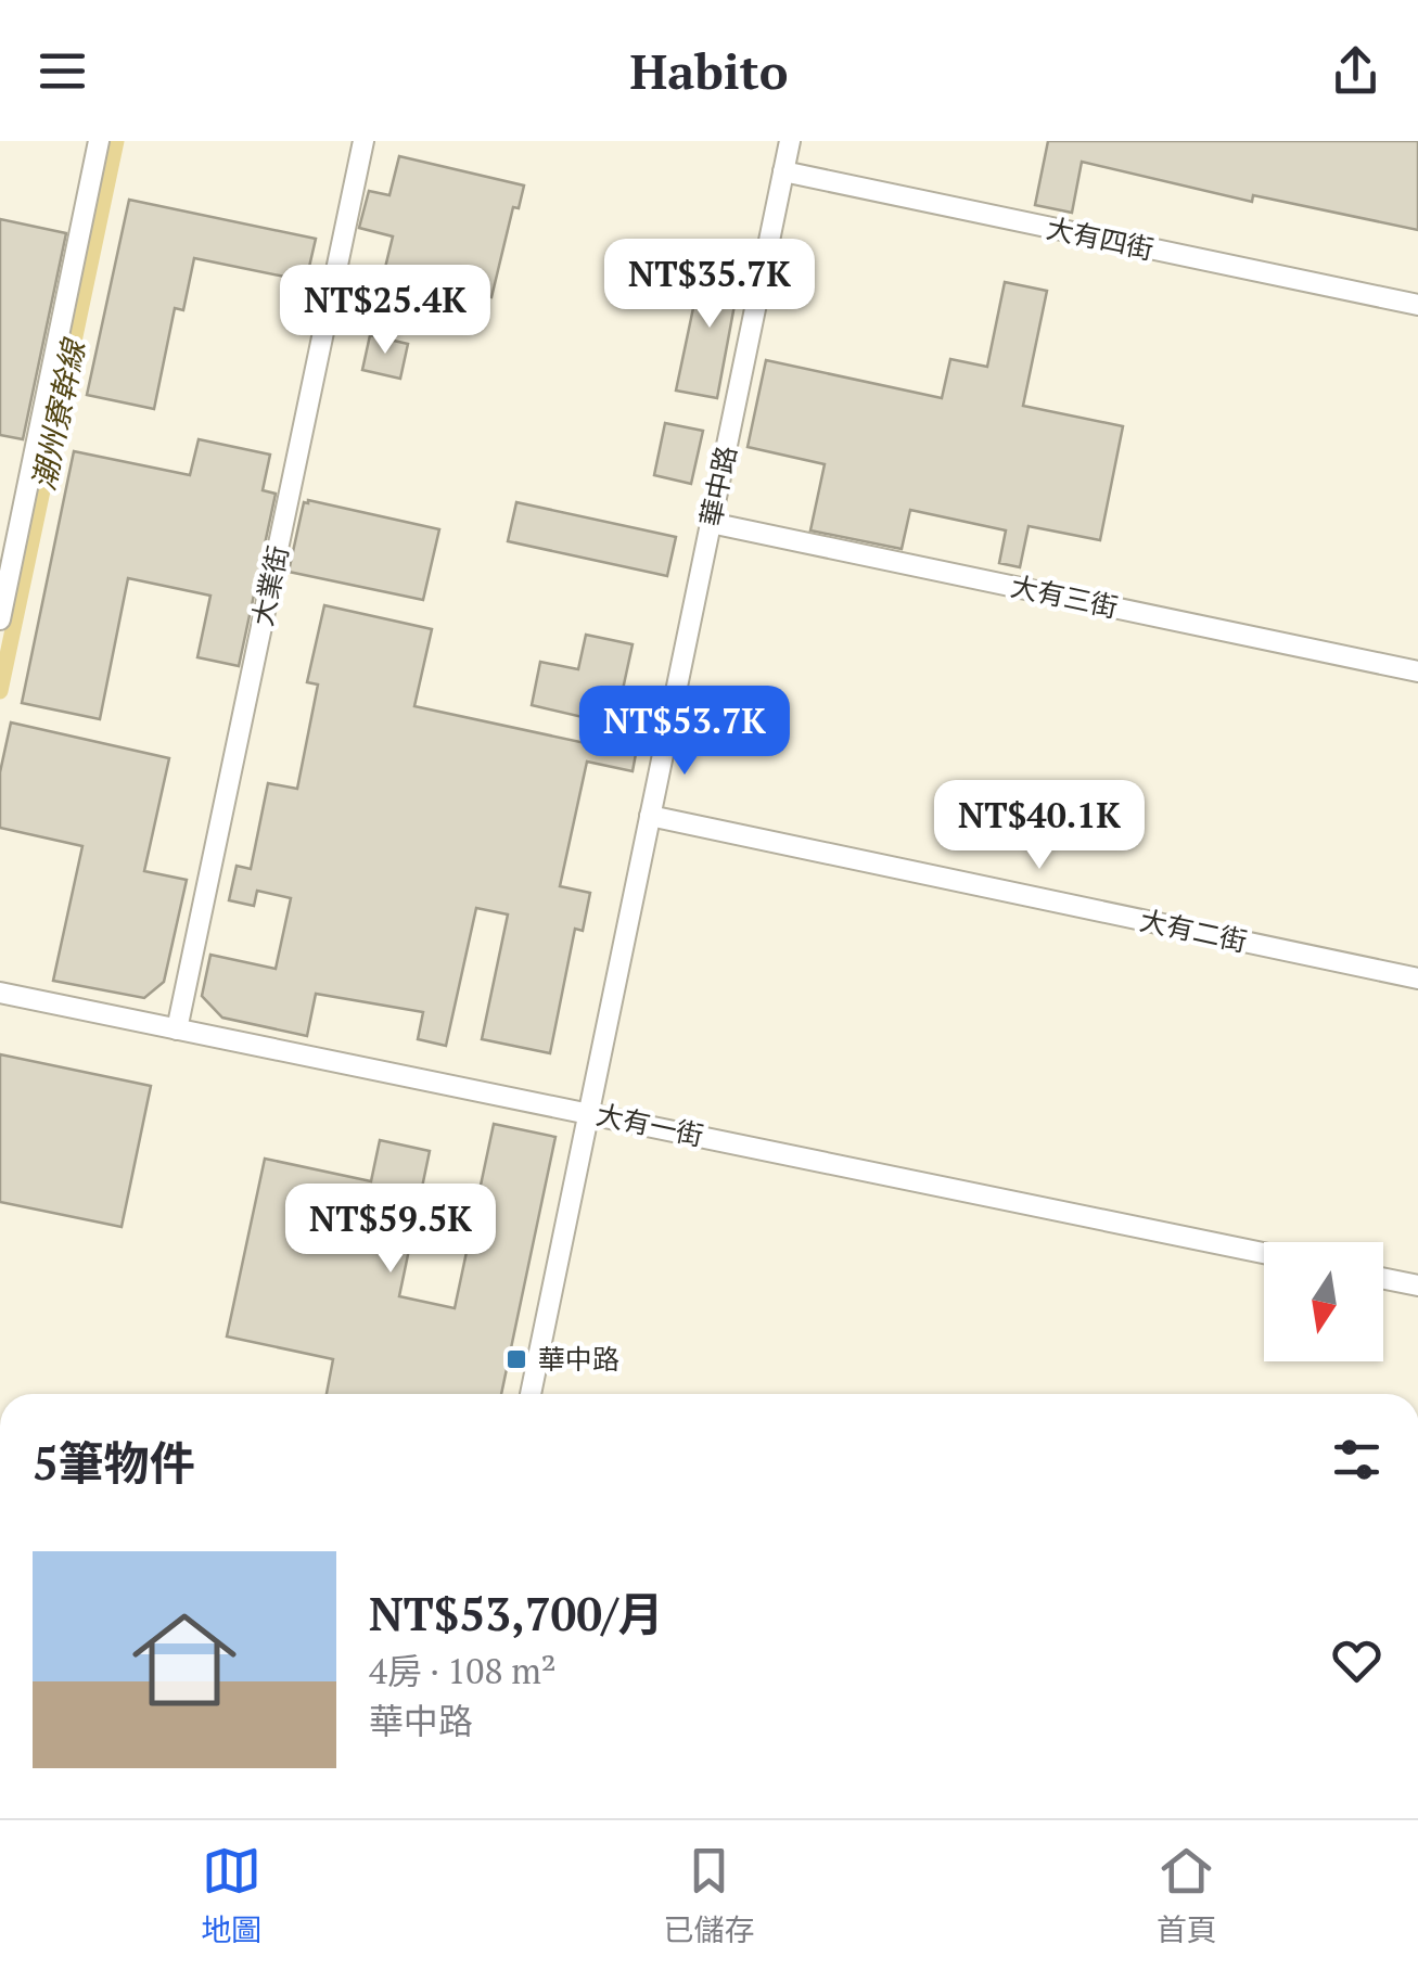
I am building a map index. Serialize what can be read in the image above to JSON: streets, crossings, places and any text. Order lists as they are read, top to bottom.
{
  "streets": {
    "street": [
      "大有四街",
      "華中路",
      "大業街",
      "大有三街",
      "大有二街",
      "大有一街"
    ]
  },
  "crossings": [
    ["大有四街", "華中路"],
    ["華中路", "大有三街"],
    ["華中路", "大有二街"],
    ["華中路", "大有一街"],
    ["大業街", "大有一街"]
  ],
  "water": ["潮州寮幹線"],
  "places": {
    "transit": ["華中路"]
  },
  "north": "bottom",
  "page": {
    "header": "Habito",
    "price": [
      "NT$35.7K",
      "NT$25.4K",
      "NT$53.7K",
      "NT$40.1K",
      "NT$59.5K"
    ],
    "heading": "5筆物件",
    "list": [
      {
        "name": "NT$53,700/月",
        "note": "4房 · 108 m² · 華中路"
      }
    ],
    "tabs": ["地圖", "已儲存", "首頁"]
  }
}
